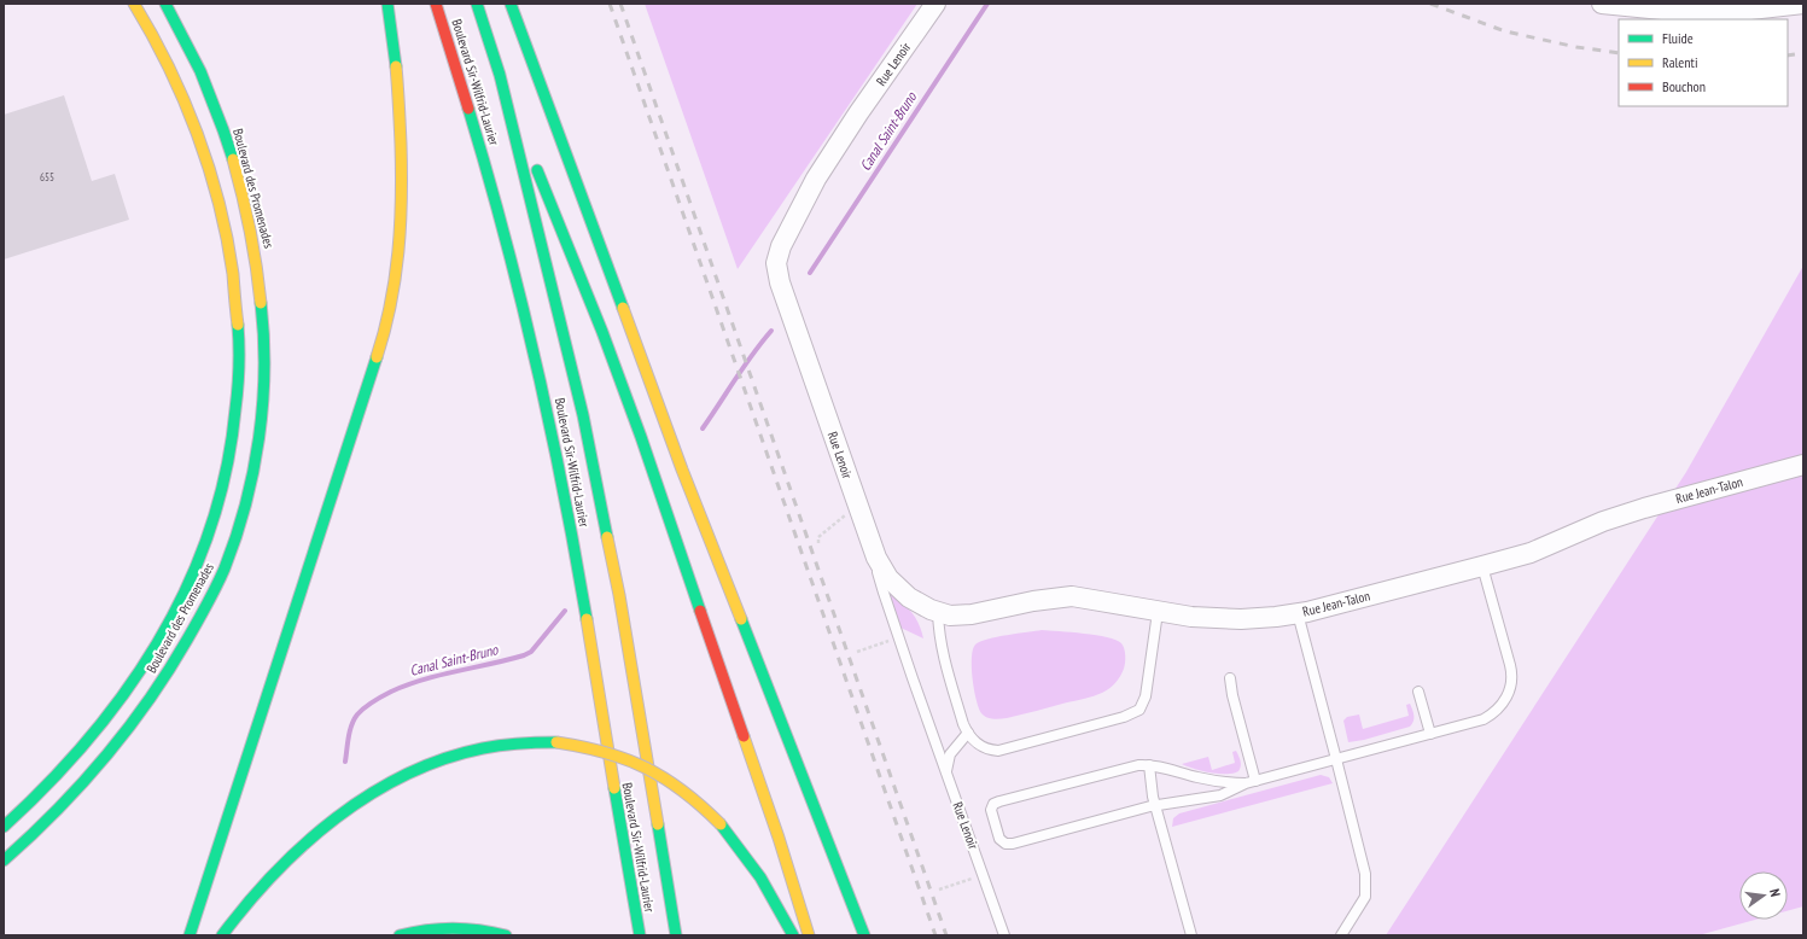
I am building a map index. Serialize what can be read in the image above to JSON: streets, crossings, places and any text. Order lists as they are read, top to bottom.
{
  "streets": {
    "main road": ["Boulevard Sir-Wilfrid-Laurier", "Boulevard des Promenades"],
    "street": ["Rue Lenoir", "Rue Jean-Talon"]
  },
  "crossings": [
    ["Rue Lenoir", "Rue Jean-Talon"]
  ],
  "water": ["Canal Saint-Bruno"],
  "house_numbers": ["655"],
  "legend": ["Fluide", "Ralenti", "Bouchon"],
  "north": "right"
}
